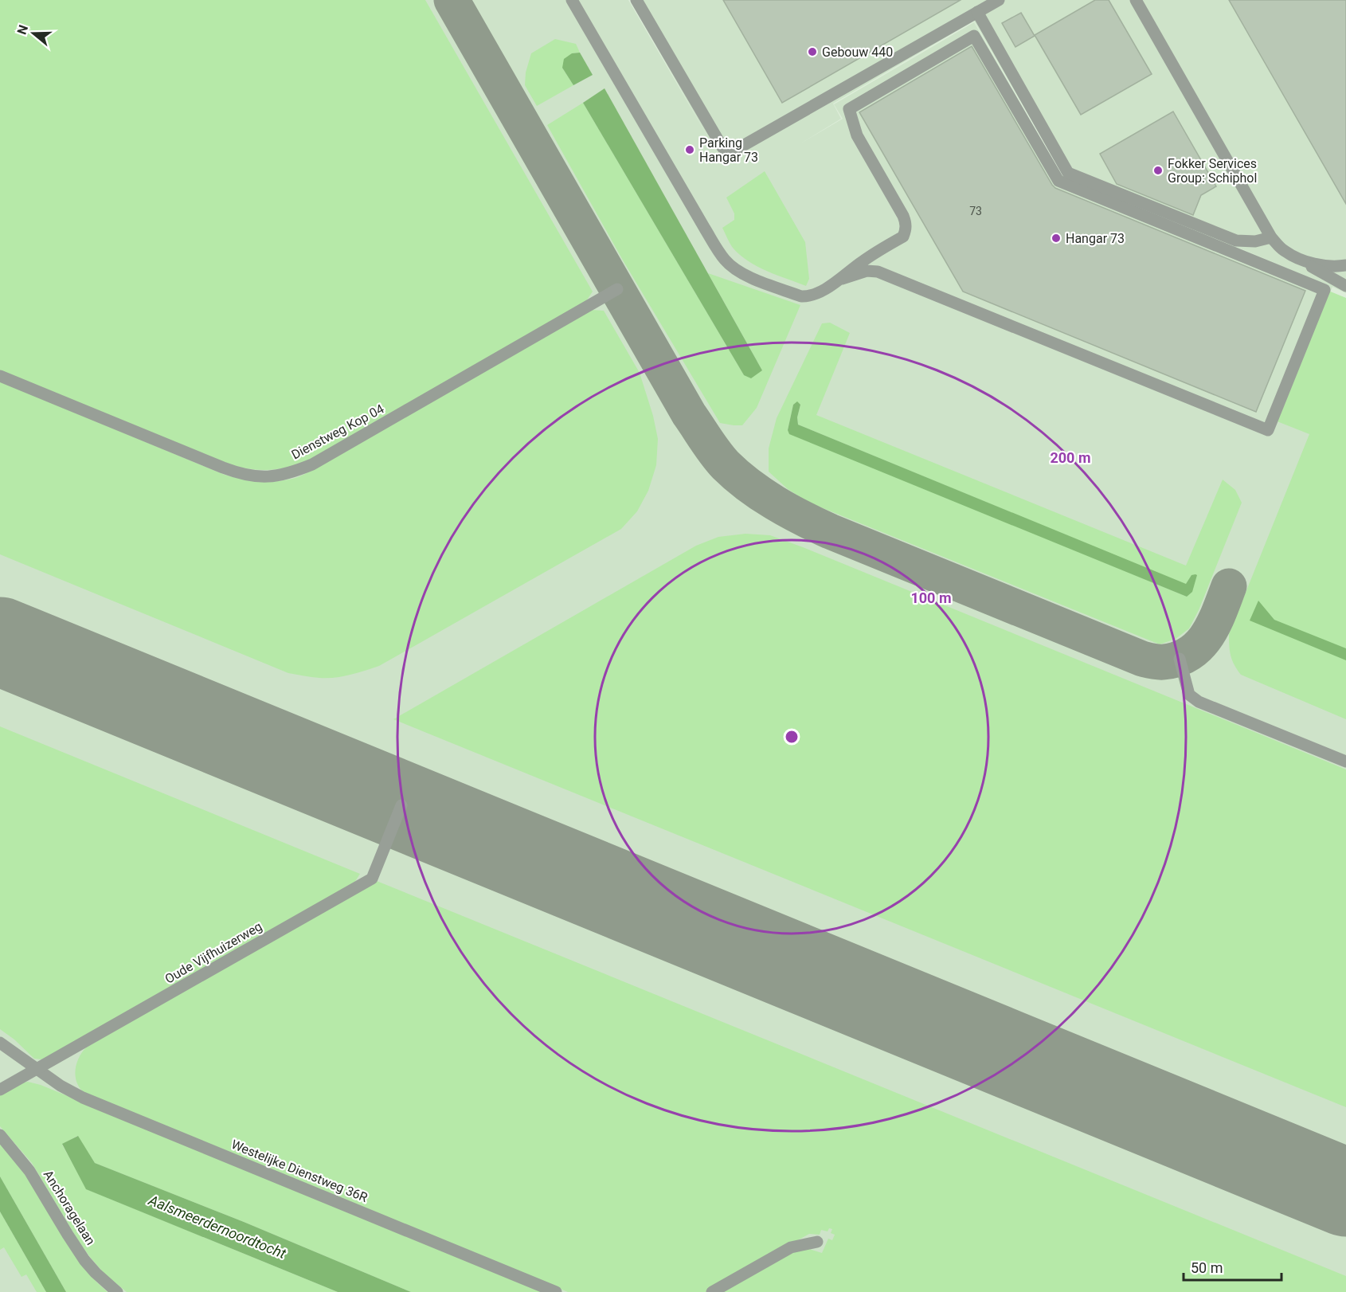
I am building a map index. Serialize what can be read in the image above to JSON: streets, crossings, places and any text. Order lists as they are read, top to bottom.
{
  "streets": {
    "lane": [
      "Dienstweg Kop 04",
      "Oude Vijfhuizerweg",
      "Westelijke Dienstweg 36R",
      "Anchoragelaan"
    ]
  },
  "crossings": [
    ["Oude Vijfhuizerweg", "Westelijke Dienstweg 36R"]
  ],
  "water": ["Aalsmeerdernoordtocht"],
  "places": [
    "Gebouw 440",
    "Parking Hangar 73",
    "Fokker Services Group: Schiphol",
    "Hangar 73"
  ],
  "house_numbers": ["73"],
  "scale_bar": "50 m",
  "north": "left",
  "rings": ["200 m", "100 m"]
}
